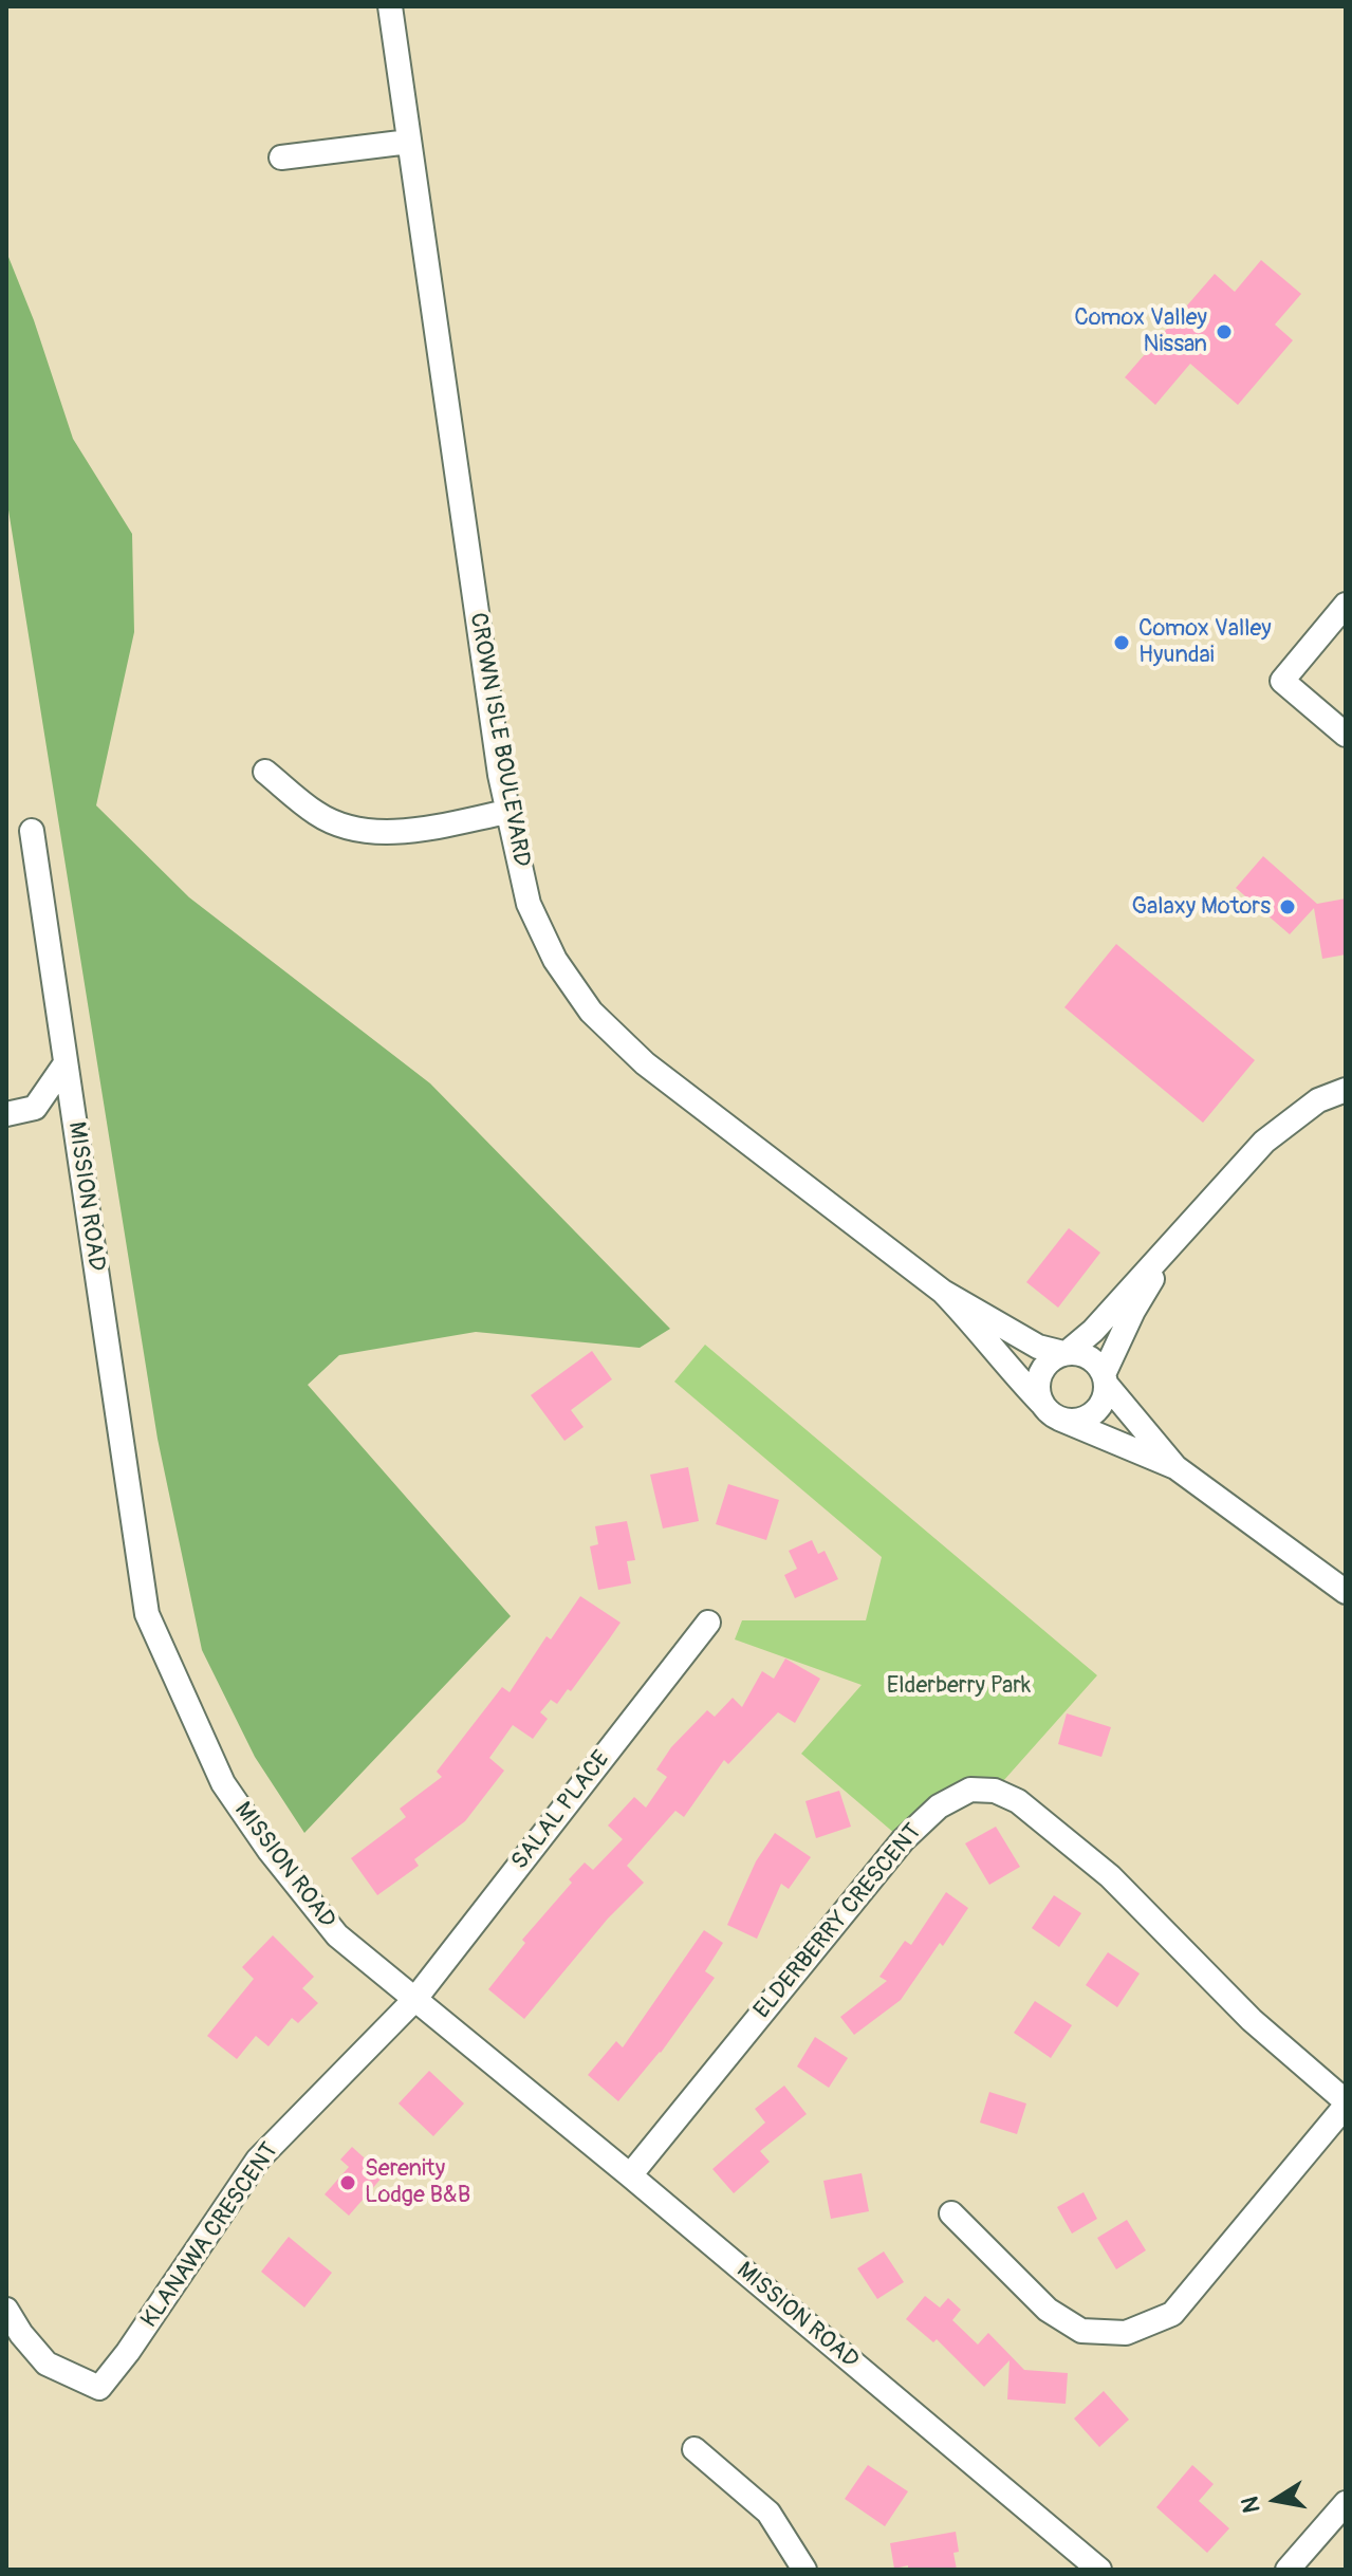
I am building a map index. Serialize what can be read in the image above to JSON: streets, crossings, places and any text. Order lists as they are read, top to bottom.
{
  "streets": {
    "street": [
      "CROWN ISLE BOULEVARD",
      "MISSION ROAD",
      "SALAL PLACE",
      "ELDERBERRY CRESCENT",
      "KLANAWA CRESCENT"
    ]
  },
  "crossings": [
    ["MISSION ROAD", "SALAL PLACE"],
    ["MISSION ROAD", "ELDERBERRY CRESCENT"],
    ["MISSION ROAD", "KLANAWA CRESCENT"],
    ["SALAL PLACE", "KLANAWA CRESCENT"]
  ],
  "parks": ["Elderberry Park"],
  "places": [
    "Comox Valley Nissan",
    "Comox Valley Hyundai",
    "Galaxy Motors",
    "Serenity Lodge B&B"
  ],
  "north": "left"
}
